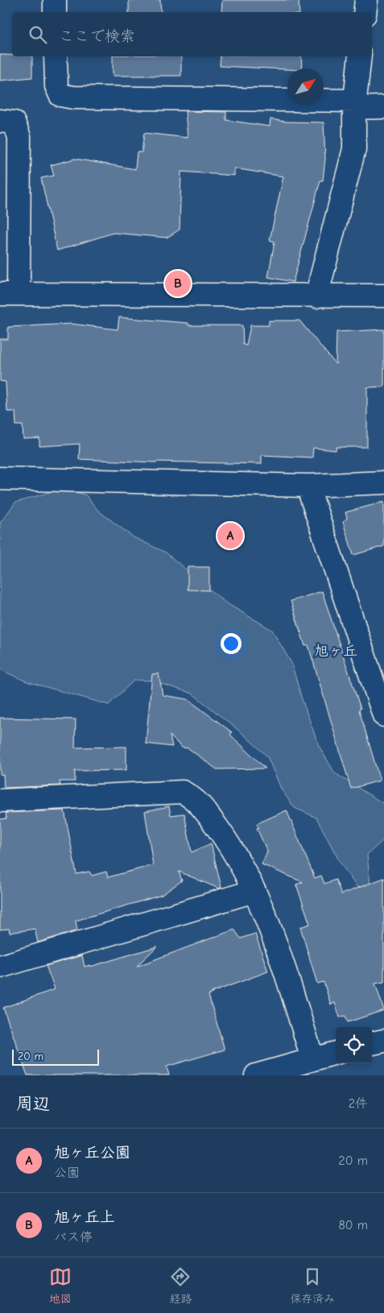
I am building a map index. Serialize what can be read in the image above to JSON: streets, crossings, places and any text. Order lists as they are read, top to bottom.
{
  "districts": ["旭ヶ丘"],
  "scale_bar": "20 m",
  "north": "top right",
  "page": {
    "search": "ここで検索",
    "pins": ["B", "A"],
    "scale": "20 m",
    "heading": ["周辺", "2件"],
    "list": [
      {
        "mark": "A",
        "name": "旭ヶ丘公園",
        "note": "公園",
        "value": "20 m"
      },
      {
        "mark": "B",
        "name": "旭ヶ丘上",
        "note": "バス停",
        "value": "80 m"
      }
    ],
    "nav": ["地図", "経路", "保存済み"]
  }
}
